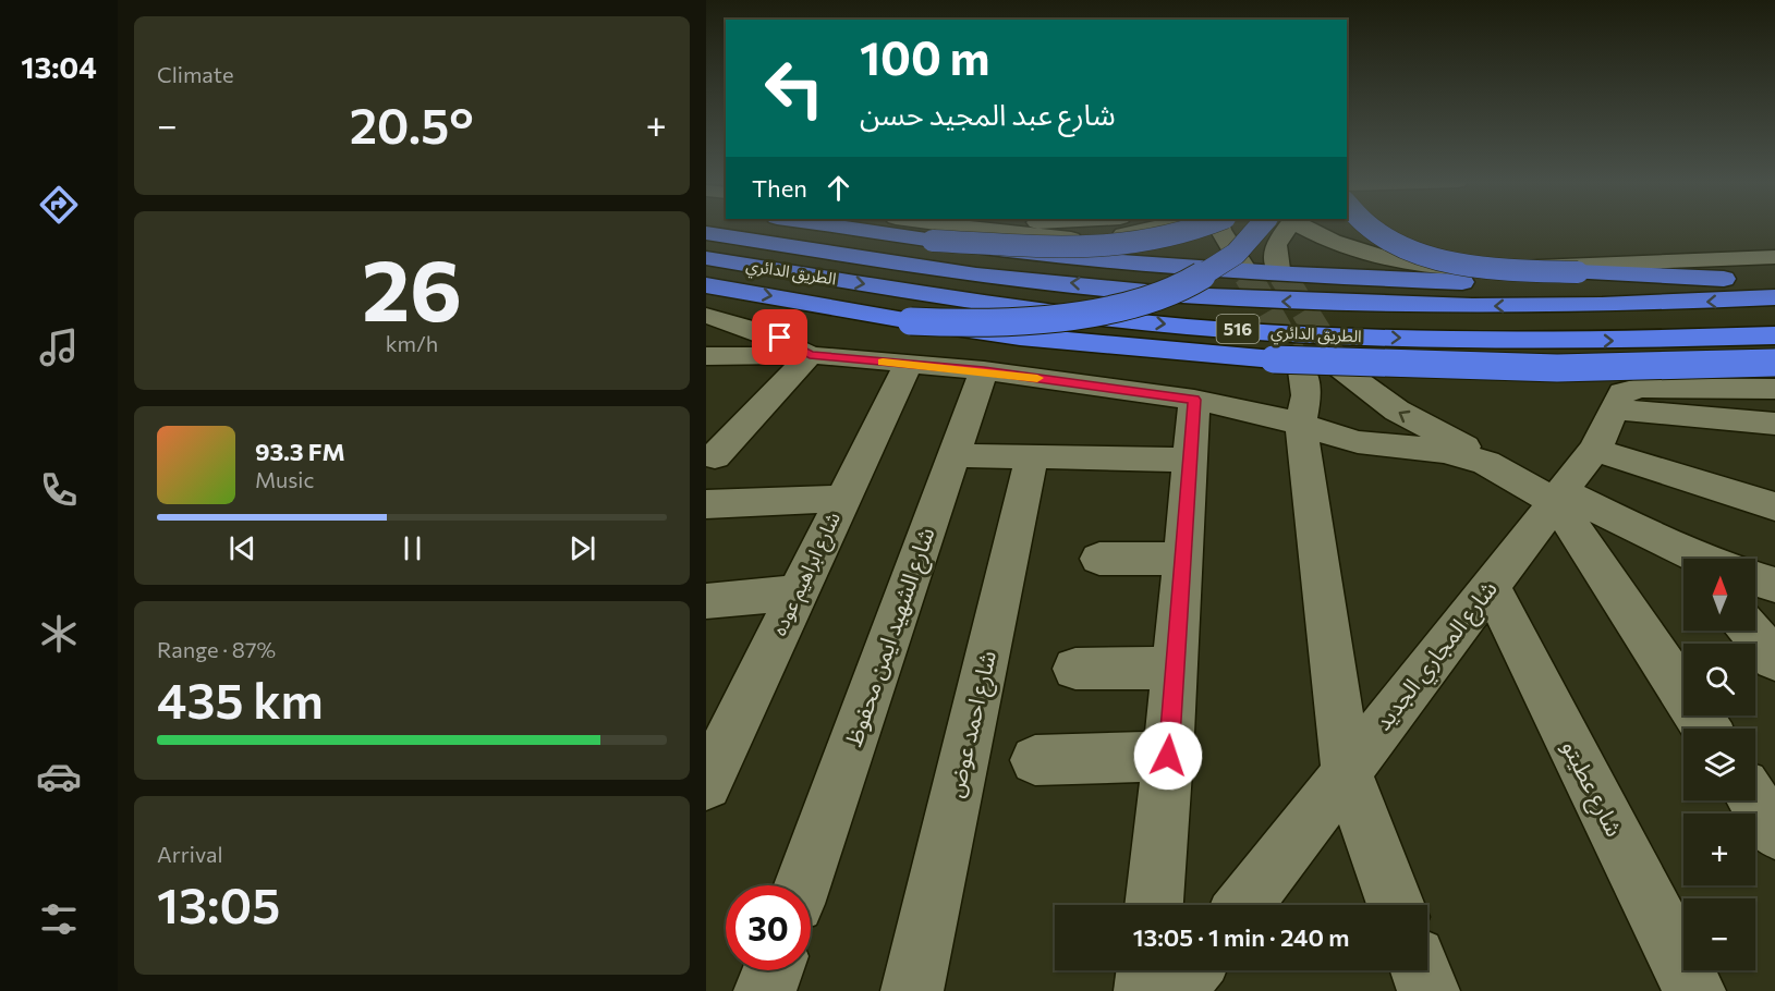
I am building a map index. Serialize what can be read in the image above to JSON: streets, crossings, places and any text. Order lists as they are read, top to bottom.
{
  "streets": {
    "highway": ["الطريق الدائري", "516"],
    "street": [
      "شارع ابراهيم عوده",
      "شارع الشهيد ايمن محفوظ",
      "شارع المجاري الجديد",
      "شارع احمد عوض",
      "شارع عطيتو"
    ]
  },
  "crossings": [
    ["شارع المجاري الجديد", "شارع عطيتو"]
  ],
  "north": "top",
  "page": {
    "tabs": "13:04",
    "tile": [
      "Climate",
      ["26", "km/h"],
      ["Range · 87%", "435 km"],
      ["Arrival", "13:05"]
    ],
    "turn": ["100 m", "شارع عبد المجيد حسن"],
    "heat": ["−", "20.5°", "+"],
    "then": "Then",
    "song": ["93.3 FM", "Music"],
    "map_buttons": ["+", "−"],
    "limit": "30",
    "trip": "13:05 · 1 min · 240 m"
  }
}
